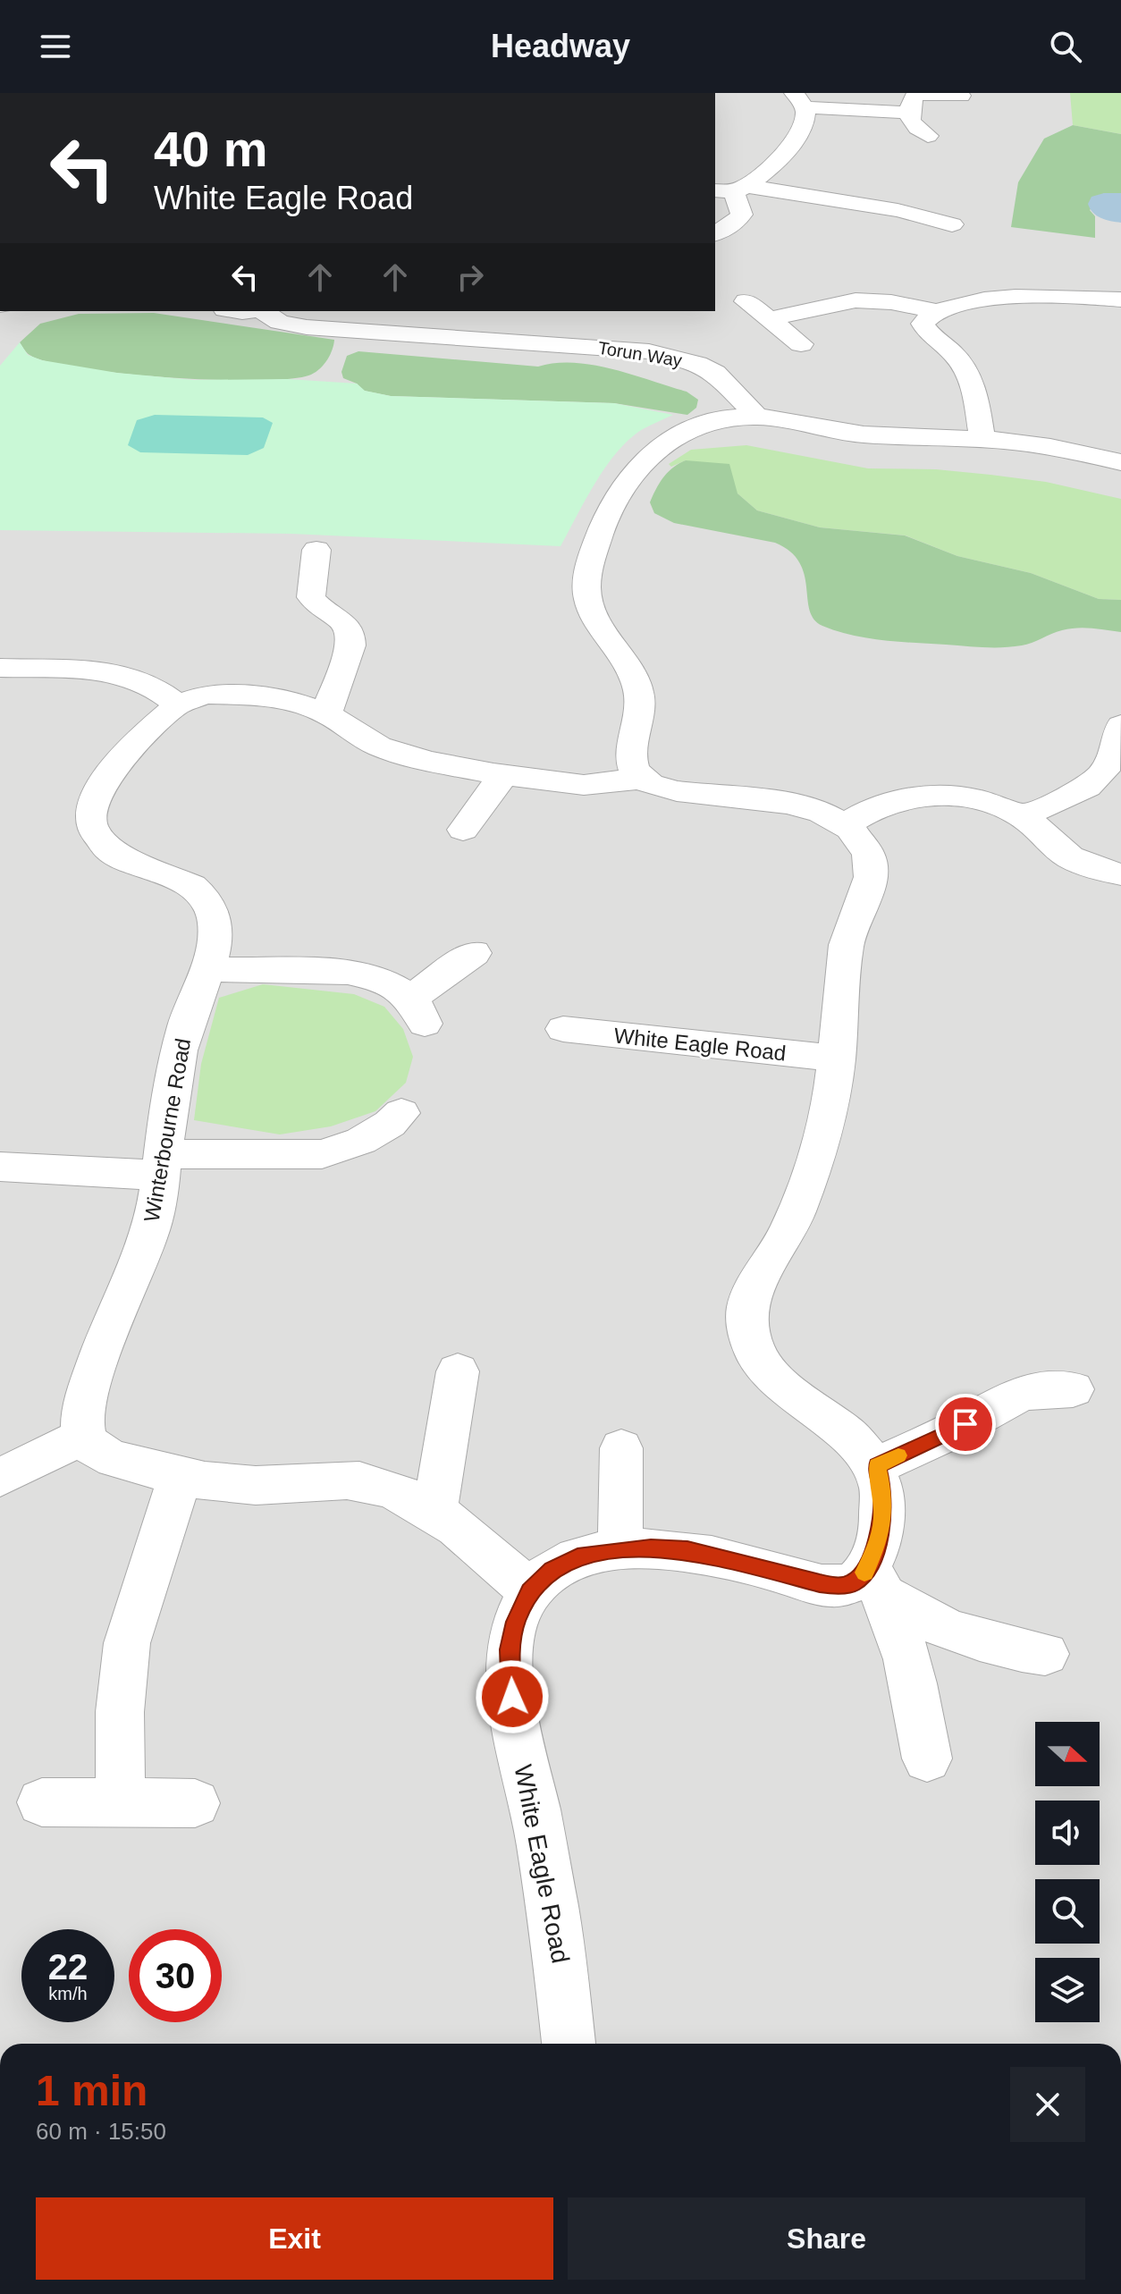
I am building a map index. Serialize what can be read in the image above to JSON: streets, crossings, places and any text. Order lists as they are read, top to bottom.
{
  "streets": {
    "street": ["Torun Way", "White Eagle Road", "Winterbourne Road"]
  },
  "north": "right",
  "page": {
    "header": "Headway",
    "turn": ["40 m", "White Eagle Road"],
    "speed": "22 km/h",
    "limit": "30",
    "heading": ["1 min", "60 m · 15:50"],
    "buttons": ["Exit", "Share"]
  }
}
